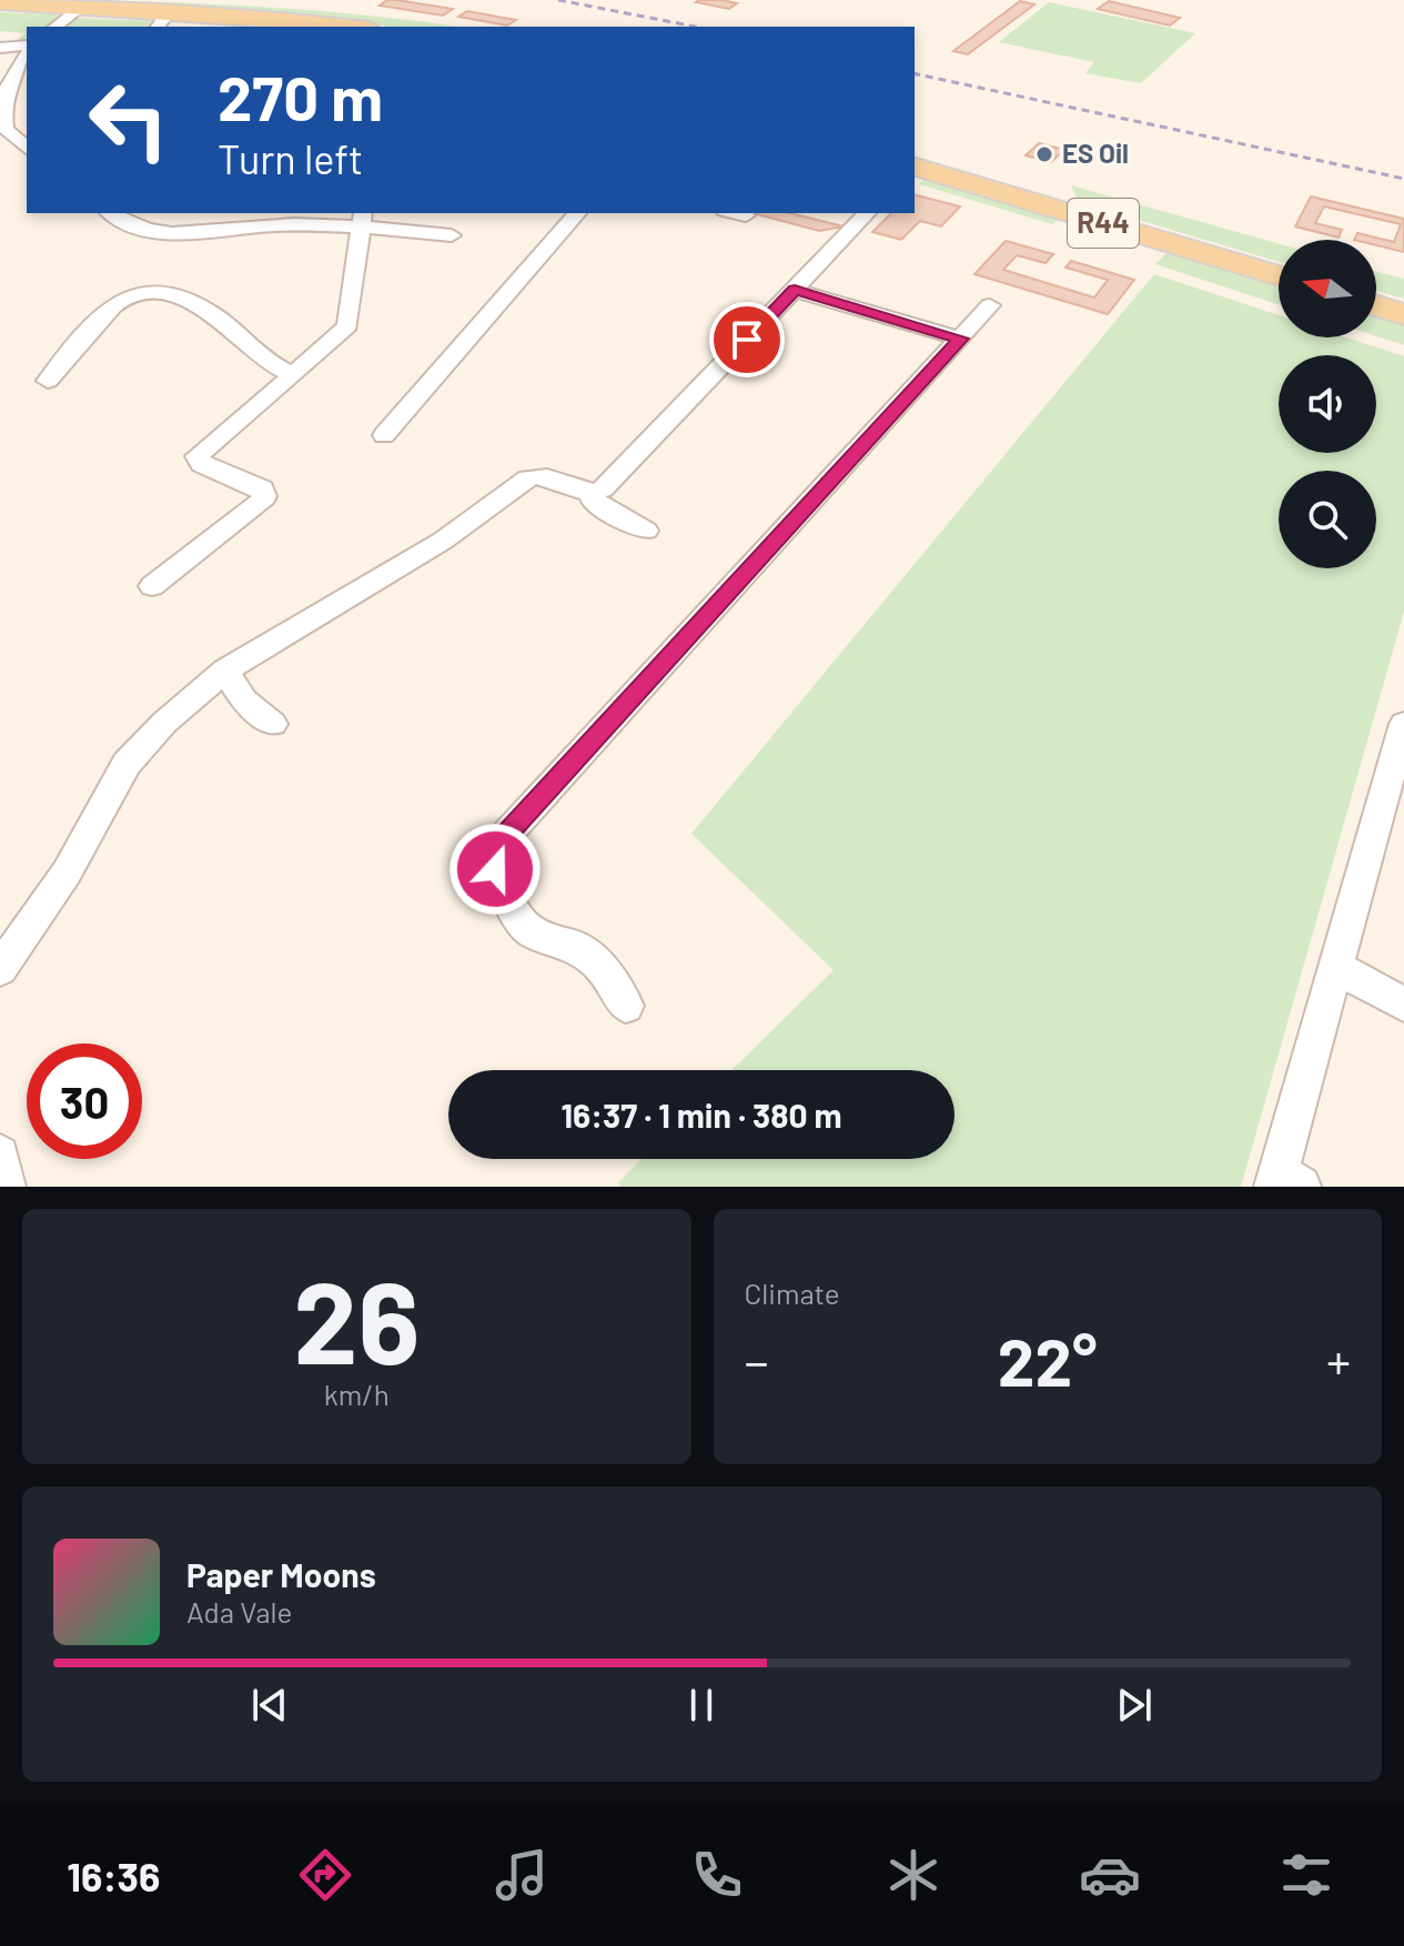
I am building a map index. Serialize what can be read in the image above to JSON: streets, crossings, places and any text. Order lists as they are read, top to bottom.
{
  "streets": {
    "main road": ["R44"]
  },
  "places": ["ES Oil"],
  "north": "left",
  "page": {
    "turn": ["270 m", "Turn left"],
    "limit": "30",
    "trip": "16:37 · 1 min · 380 m",
    "tile": [
      ["26", "km/h"],
      "Climate"
    ],
    "heat": ["−", "22°", "+"],
    "song": ["Paper Moons", "Ada Vale"],
    "tabs": "16:36"
  }
}
